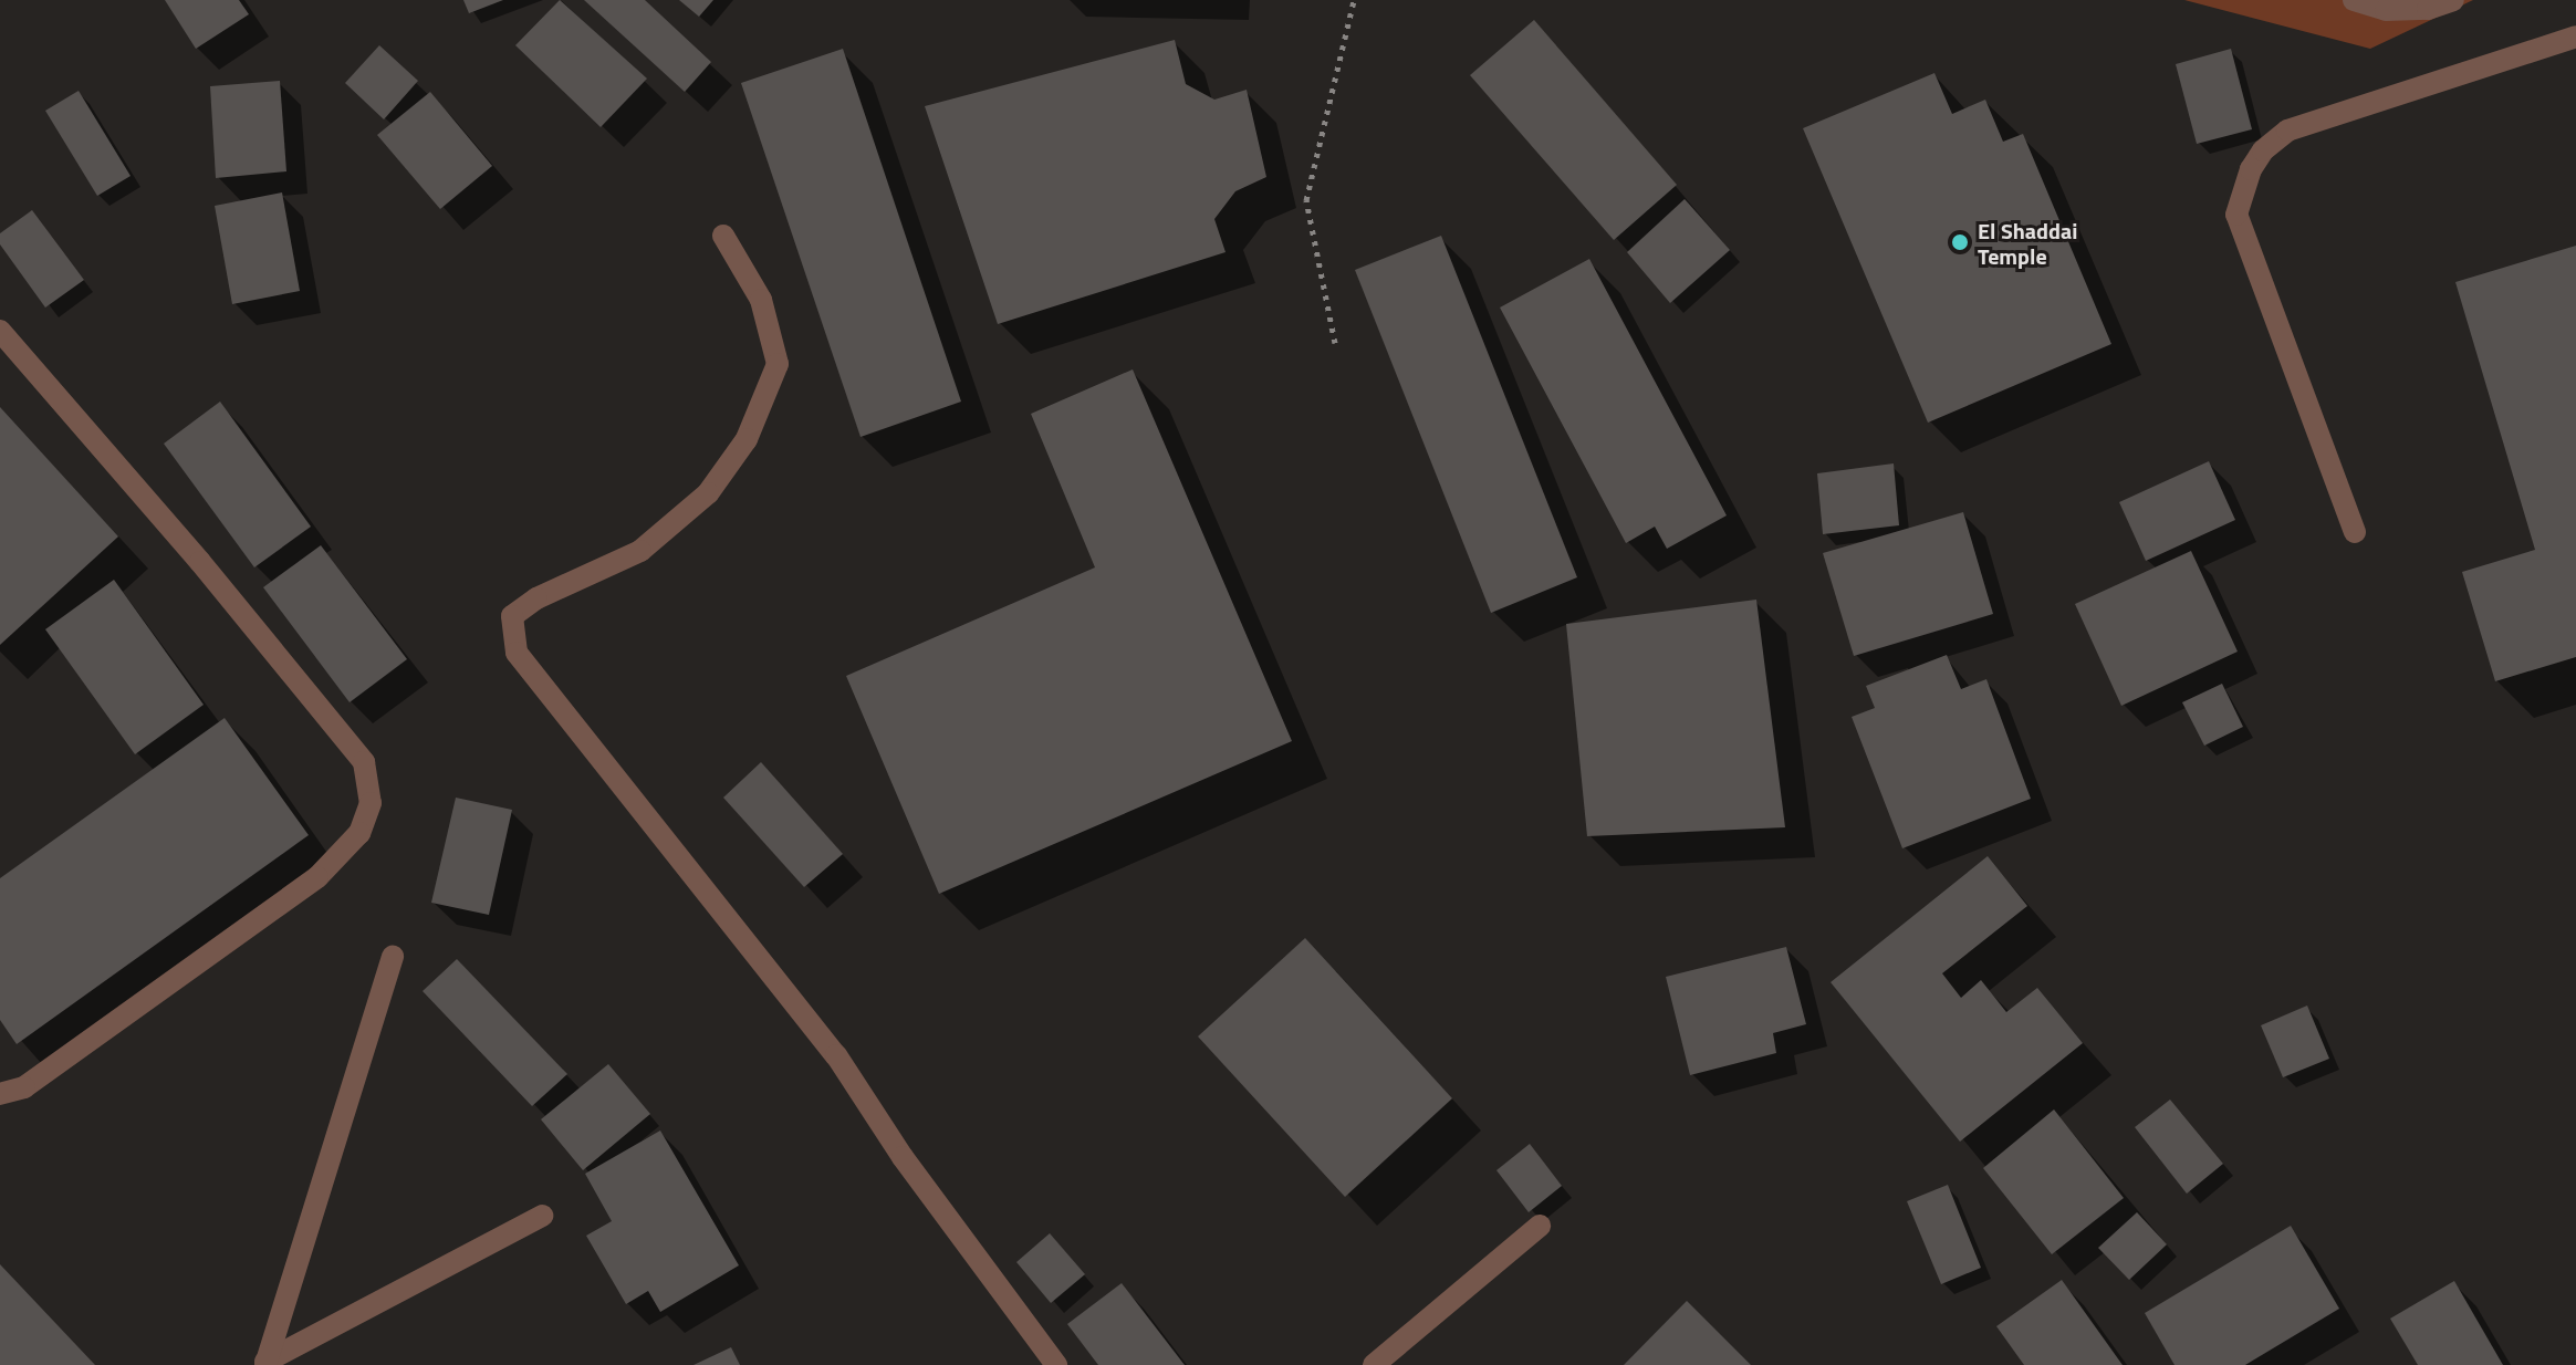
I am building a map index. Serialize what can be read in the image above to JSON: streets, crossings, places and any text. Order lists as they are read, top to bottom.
{
  "places": ["El Shaddai Temple"]
}
